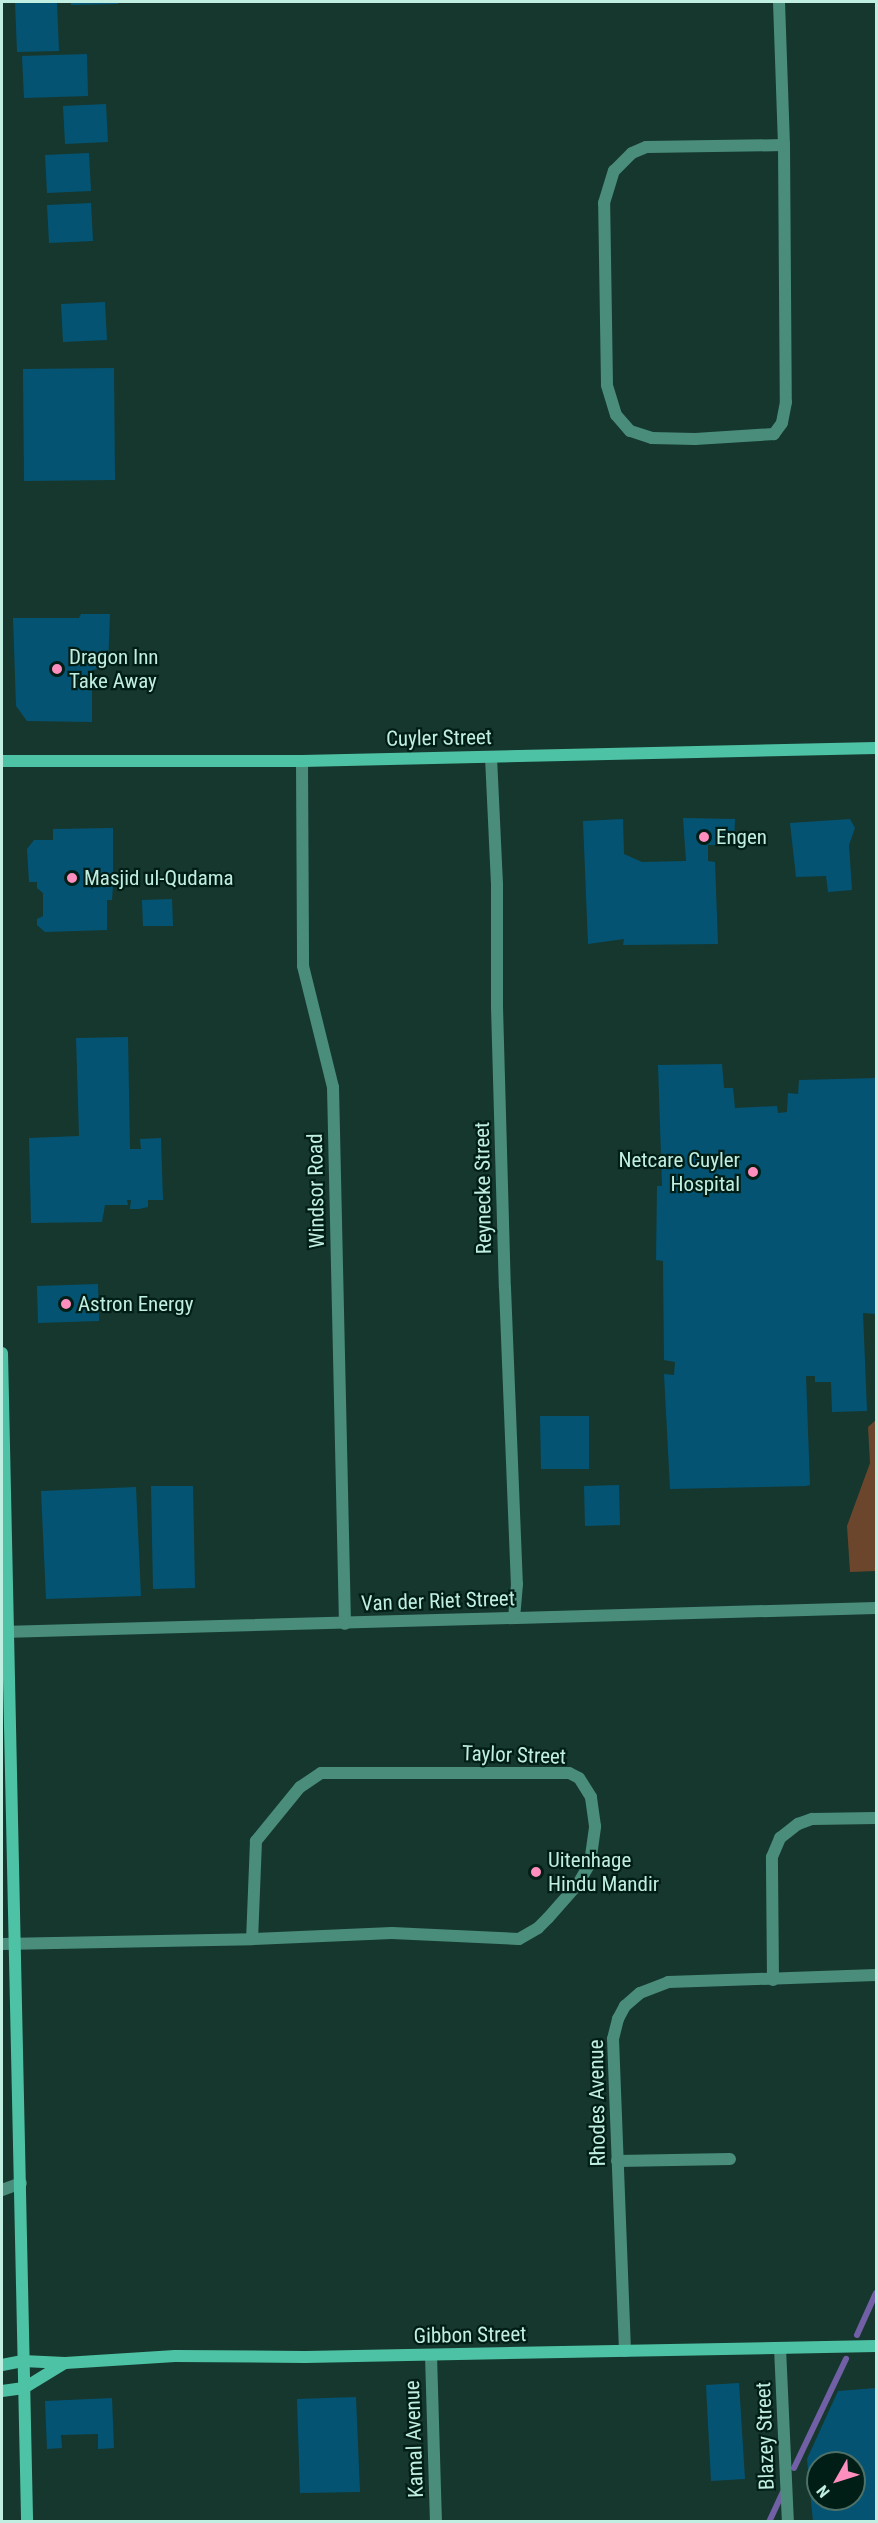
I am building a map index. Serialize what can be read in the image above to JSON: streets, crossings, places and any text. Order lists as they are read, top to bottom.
{
  "streets": {
    "main road": ["Cuyler Street", "Gibbon Street"],
    "street": [
      "Reynecke Street",
      "Windsor Road",
      "Van der Riet Street",
      "Taylor Street",
      "Rhodes Avenue",
      "Blazey Street",
      "Kamal Avenue"
    ]
  },
  "crossings": [
    ["Cuyler Street", "Reynecke Street"],
    ["Cuyler Street", "Windsor Road"],
    ["Reynecke Street", "Van der Riet Street"],
    ["Windsor Road", "Van der Riet Street"],
    ["Rhodes Avenue", "Gibbon Street"],
    ["Gibbon Street", "Blazey Street"],
    ["Gibbon Street", "Kamal Avenue"]
  ],
  "places": [
    "Dragon Inn Take Away",
    "Engen",
    "Masjid ul-Qudama",
    "Netcare Cuyler Hospital",
    "Astron Energy",
    "Uitenhage Hindu Mandir"
  ],
  "north": "bottom left"
}
